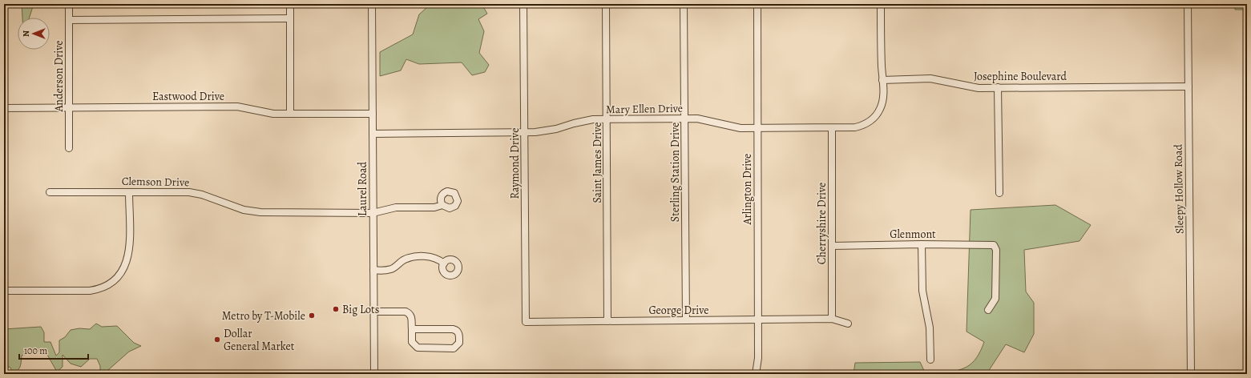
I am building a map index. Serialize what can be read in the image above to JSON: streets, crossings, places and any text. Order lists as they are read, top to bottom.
{
  "streets": {
    "street": [
      "Anderson Drive",
      "Josephine Boulevard",
      "Eastwood Drive",
      "Mary Ellen Drive",
      "Saint James Drive",
      "Raymond Drive",
      "Sterling Station Drive",
      "Clemson Drive",
      "Laurel Road",
      "Arlington Drive",
      "Sleepy Hollow Road",
      "Cherryshire Drive",
      "Glenmont",
      "George Drive"
    ]
  },
  "crossings": [
    ["Anderson Drive", "Eastwood Drive"],
    ["Josephine Boulevard", "Mary Ellen Drive"],
    ["Josephine Boulevard", "Sleepy Hollow Road"],
    ["Eastwood Drive", "Laurel Road"],
    ["Mary Ellen Drive", "Saint James Drive"],
    ["Mary Ellen Drive", "Raymond Drive"],
    ["Mary Ellen Drive", "Sterling Station Drive"],
    ["Mary Ellen Drive", "Laurel Road"],
    ["Mary Ellen Drive", "Arlington Drive"],
    ["Mary Ellen Drive", "Cherryshire Drive"],
    ["Saint James Drive", "George Drive"],
    ["Raymond Drive", "George Drive"],
    ["Sterling Station Drive", "George Drive"],
    ["Clemson Drive", "Laurel Road"],
    ["Arlington Drive", "George Drive"],
    ["Cherryshire Drive", "Glenmont"],
    ["Cherryshire Drive", "George Drive"]
  ],
  "places": ["Big Lots", "Metro by T-Mobile", "Dollar General Market"],
  "scale_bar": "100 m",
  "north": "left"
}
